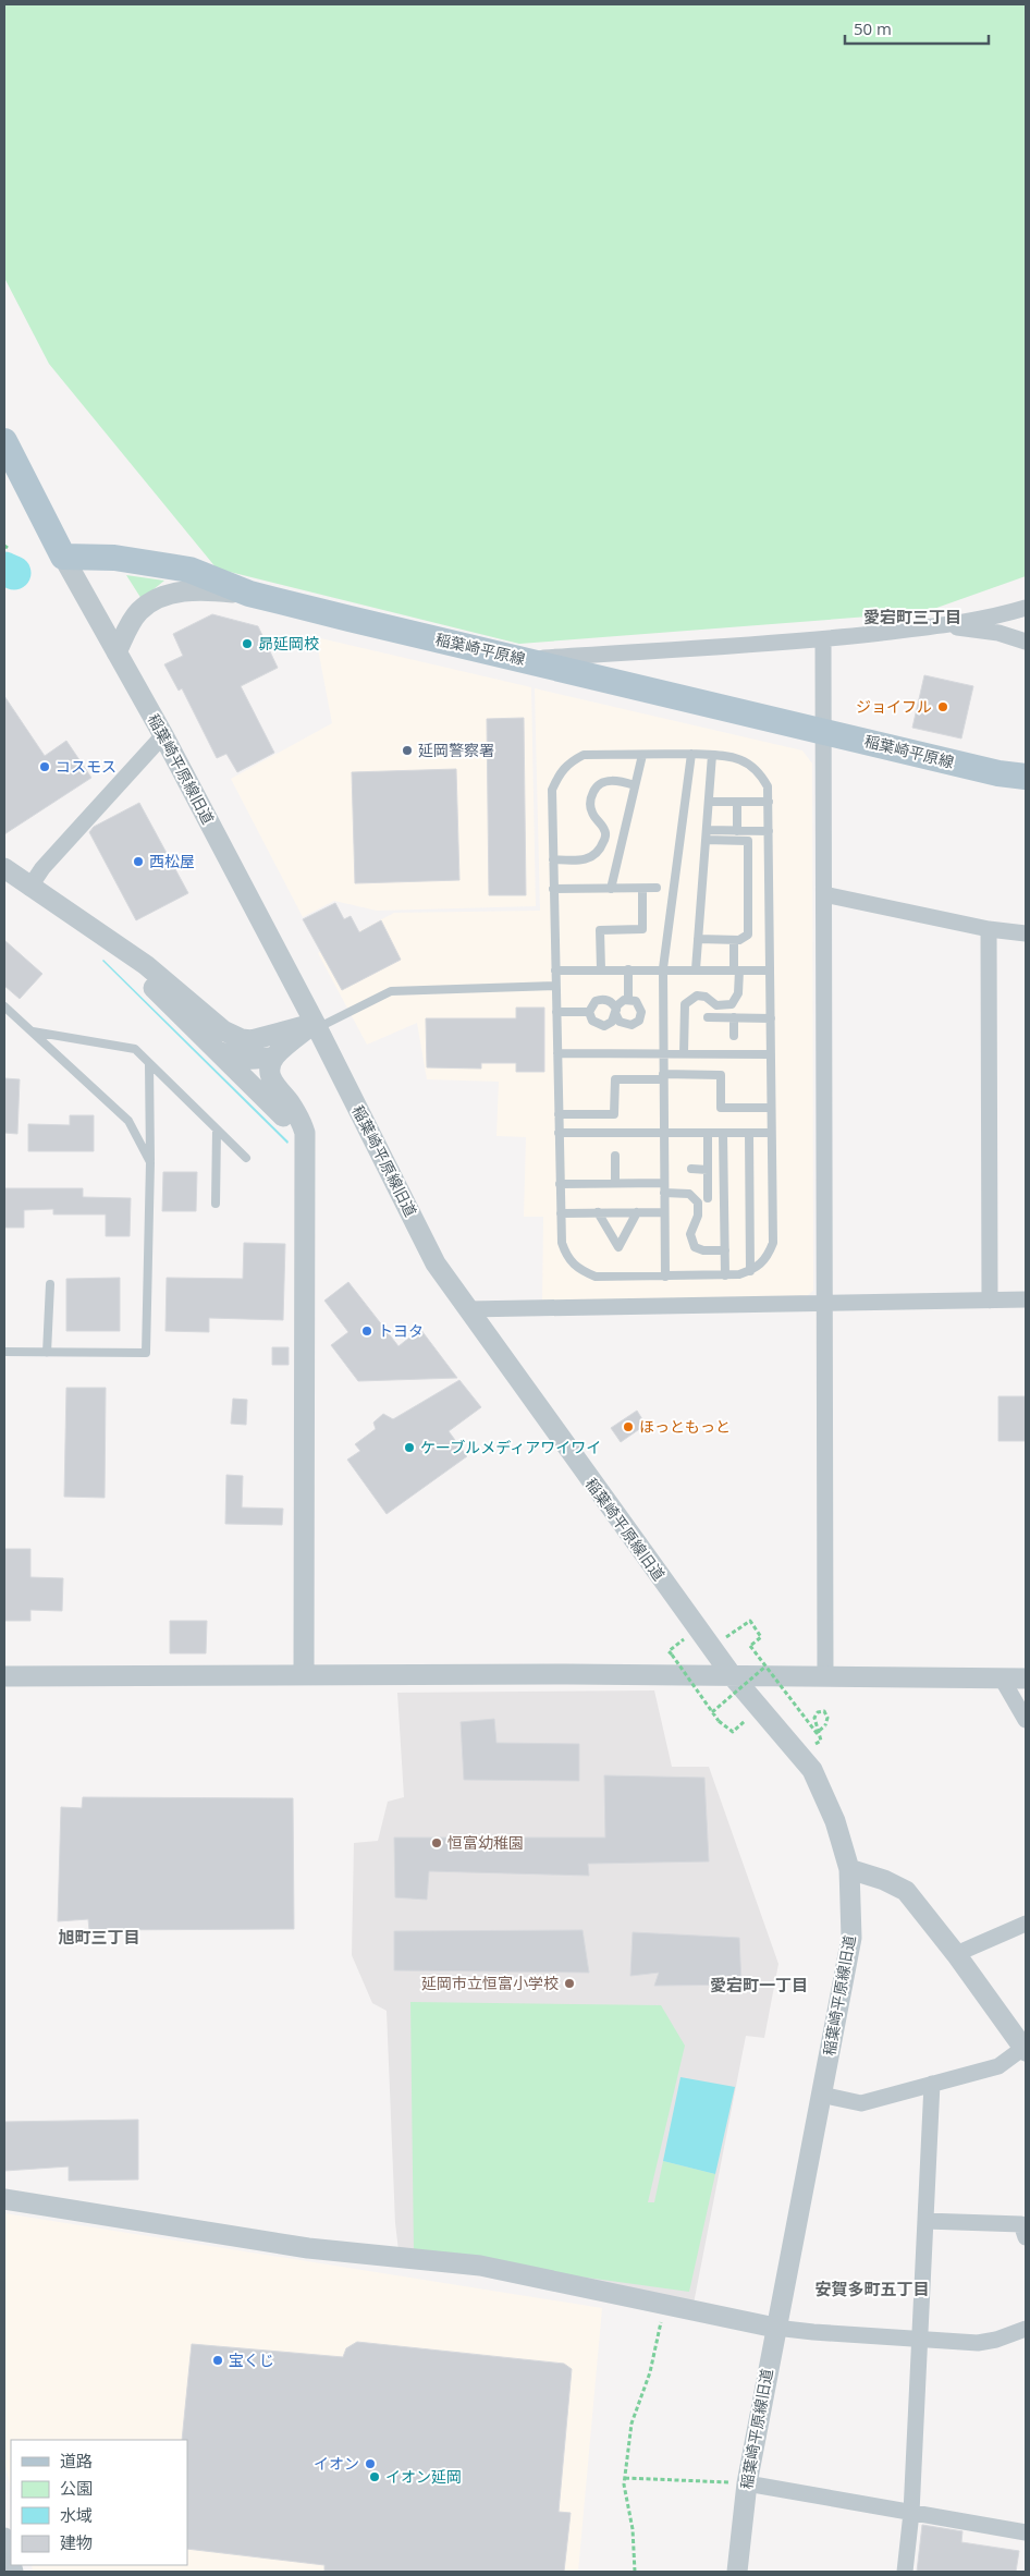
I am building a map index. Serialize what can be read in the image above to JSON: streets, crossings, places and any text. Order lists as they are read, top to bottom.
{
  "streets": {
    "main road": ["稲葉崎平原線"],
    "street": ["稲葉崎平原線旧道"]
  },
  "crossings": [
    ["稲葉崎平原線", "稲葉崎平原線旧道"]
  ],
  "districts": [
    "愛宕町三丁目",
    "旭町三丁目",
    "愛宕町一丁目",
    "安賀多町五丁目"
  ],
  "places": [
    "昴延岡校",
    "ジョイフル",
    "延岡警察署",
    "コスモス",
    "西松屋",
    "トヨタ",
    "ほっともっと",
    "ケーブルメディアワイワイ",
    "恒富幼稚園",
    "延岡市立恒富小学校",
    "宝くじ",
    "イオン",
    "イオン延岡"
  ],
  "legend": [
    "道路",
    "公園",
    "水域",
    "建物"
  ],
  "scale_bar": "50 m"
}
